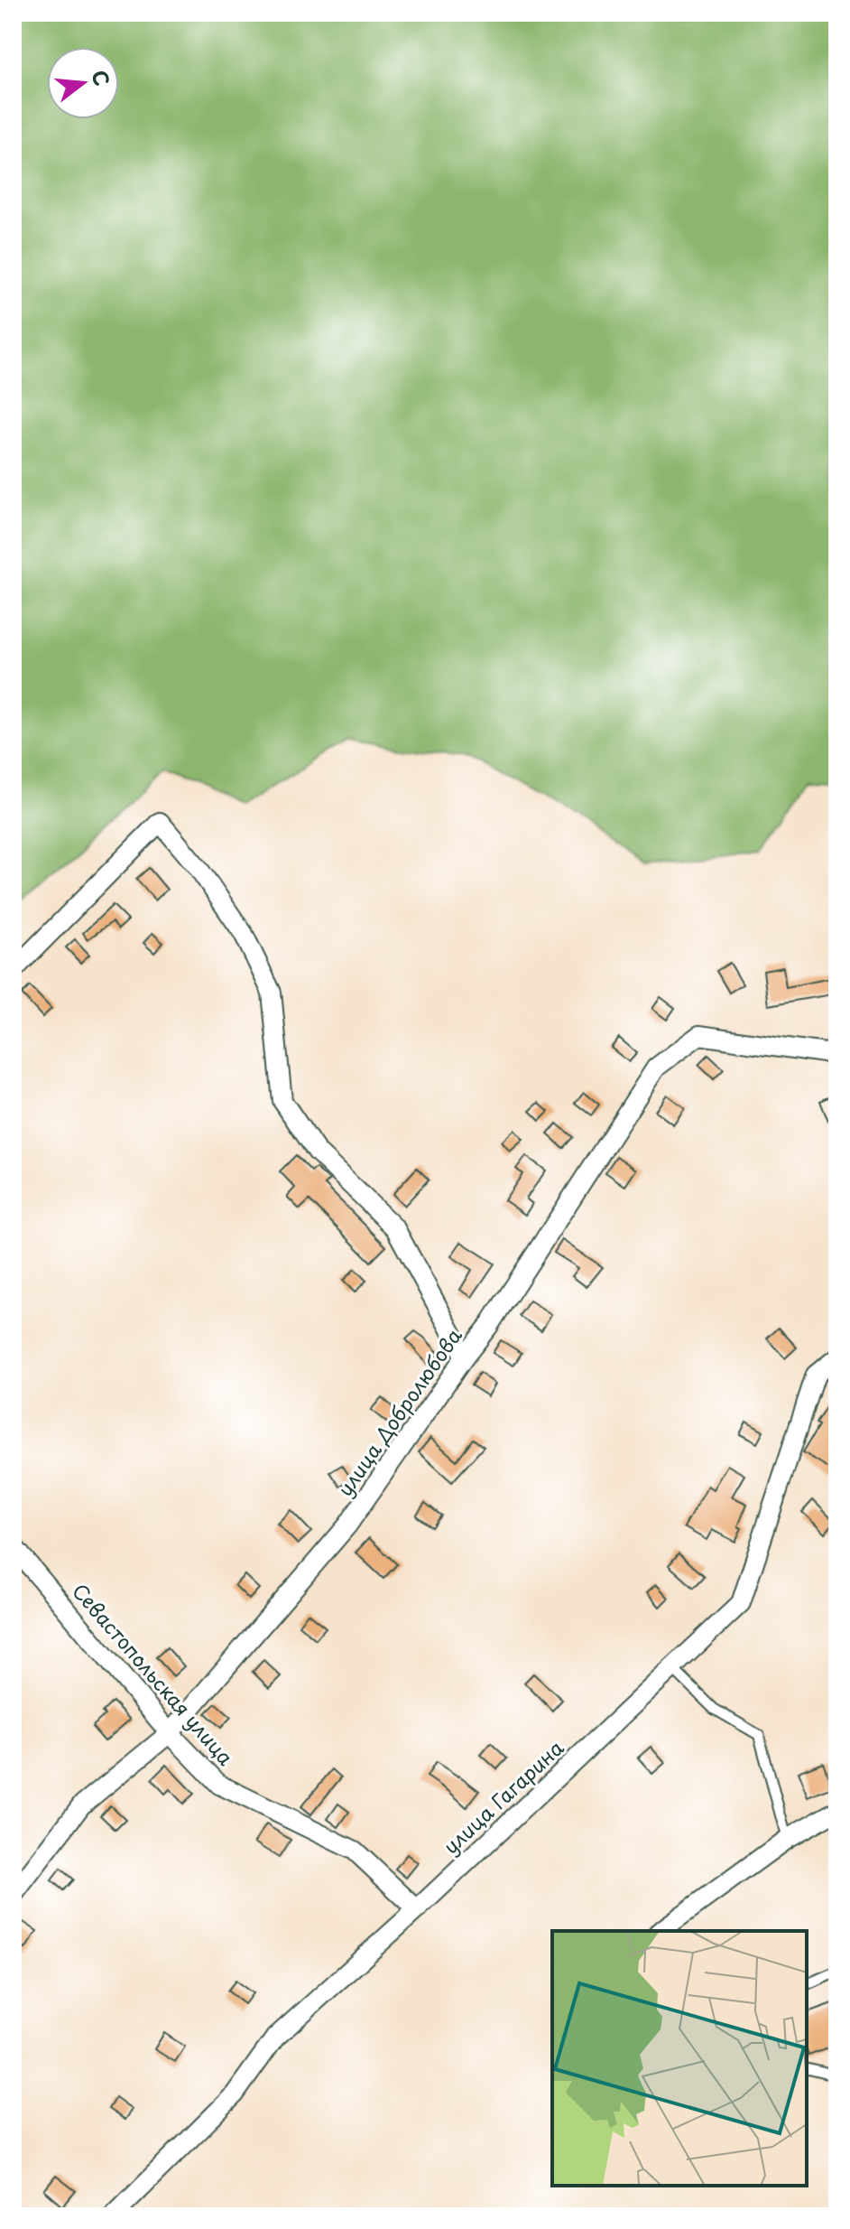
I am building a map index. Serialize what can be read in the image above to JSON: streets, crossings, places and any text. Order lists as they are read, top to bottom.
{
  "streets": {
    "street": ["улица Добролюбова", "Севастопольская улица", "улица Гагарина"]
  },
  "crossings": [
    ["улица Добролюбова", "Севастопольская улица"],
    ["Севастопольская улица", "улица Гагарина"]
  ],
  "north": "right"
}
